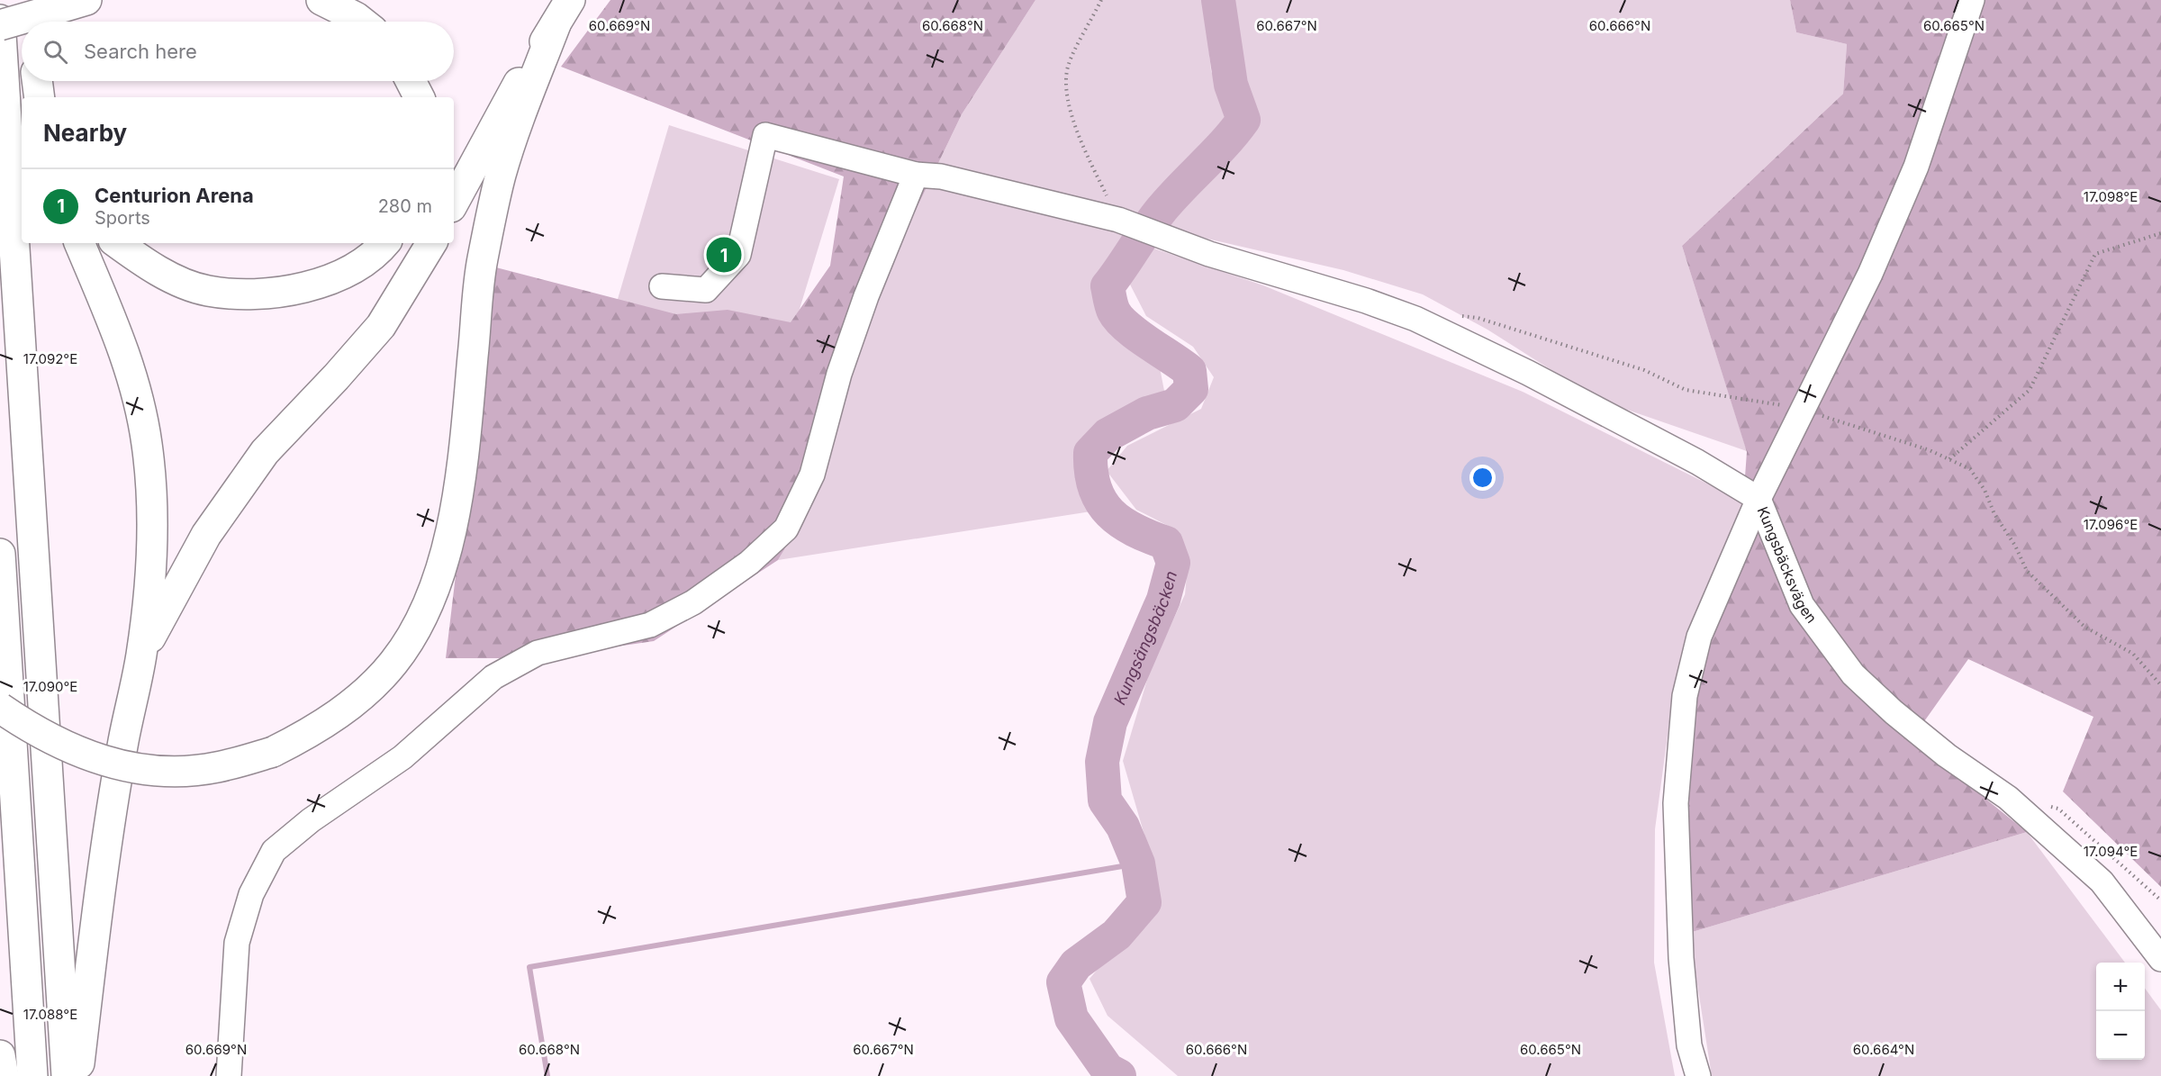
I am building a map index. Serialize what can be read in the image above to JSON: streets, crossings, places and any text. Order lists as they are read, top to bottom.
{
  "streets": {
    "street": ["Kungsbäcksvägen"]
  },
  "water": ["Kungsängsbäcken"],
  "page": {
    "search": "Search here",
    "heading": "Nearby",
    "list": [
      {
        "mark": "1",
        "name": "Centurion Arena",
        "note": "Sports",
        "value": "280 m"
      }
    ],
    "pins": "1",
    "map_buttons": ["+", "−"]
  },
  "coordinates": [
    "60.669°N",
    "60.668°N",
    "60.667°N",
    "60.666°N",
    "60.665°N",
    "17.098°E",
    "17.092°E",
    "17.096°E",
    "17.090°E",
    "17.094°E",
    "17.088°E",
    "60.664°N"
  ]
}
